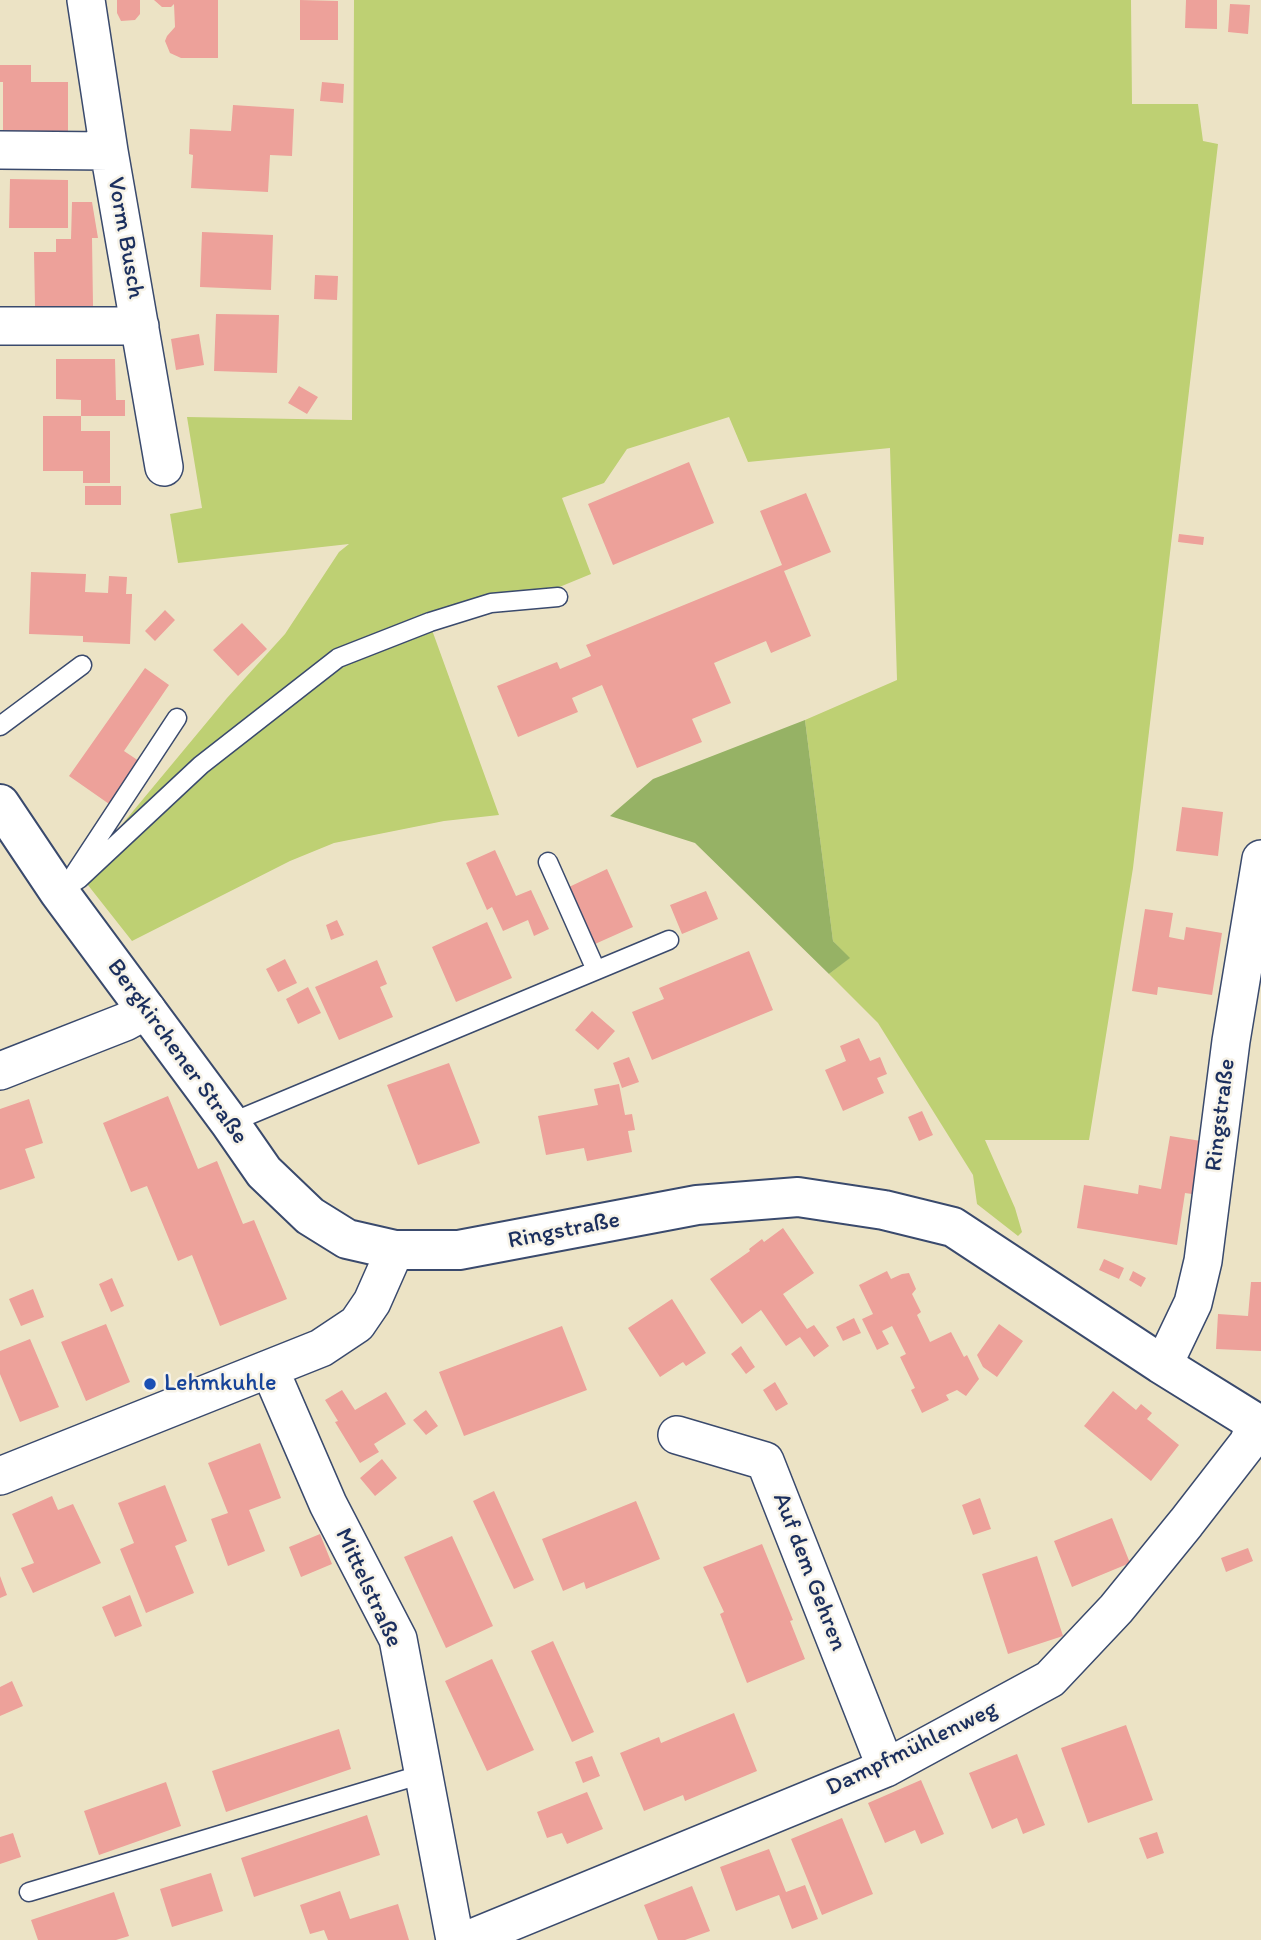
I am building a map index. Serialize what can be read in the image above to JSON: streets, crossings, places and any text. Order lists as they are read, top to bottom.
{
  "streets": {
    "street": [
      "Vorm Busch",
      "Bergkirchener Straße",
      "Ringstraße",
      "Auf dem Gehren",
      "Mittelstraße",
      "Dampfmühlenweg"
    ]
  },
  "crossings": [
    ["Bergkirchener Straße", "Ringstraße"],
    ["Ringstraße", "Dampfmühlenweg"],
    ["Auf dem Gehren", "Dampfmühlenweg"]
  ],
  "places": ["Lehmkuhle"]
}
